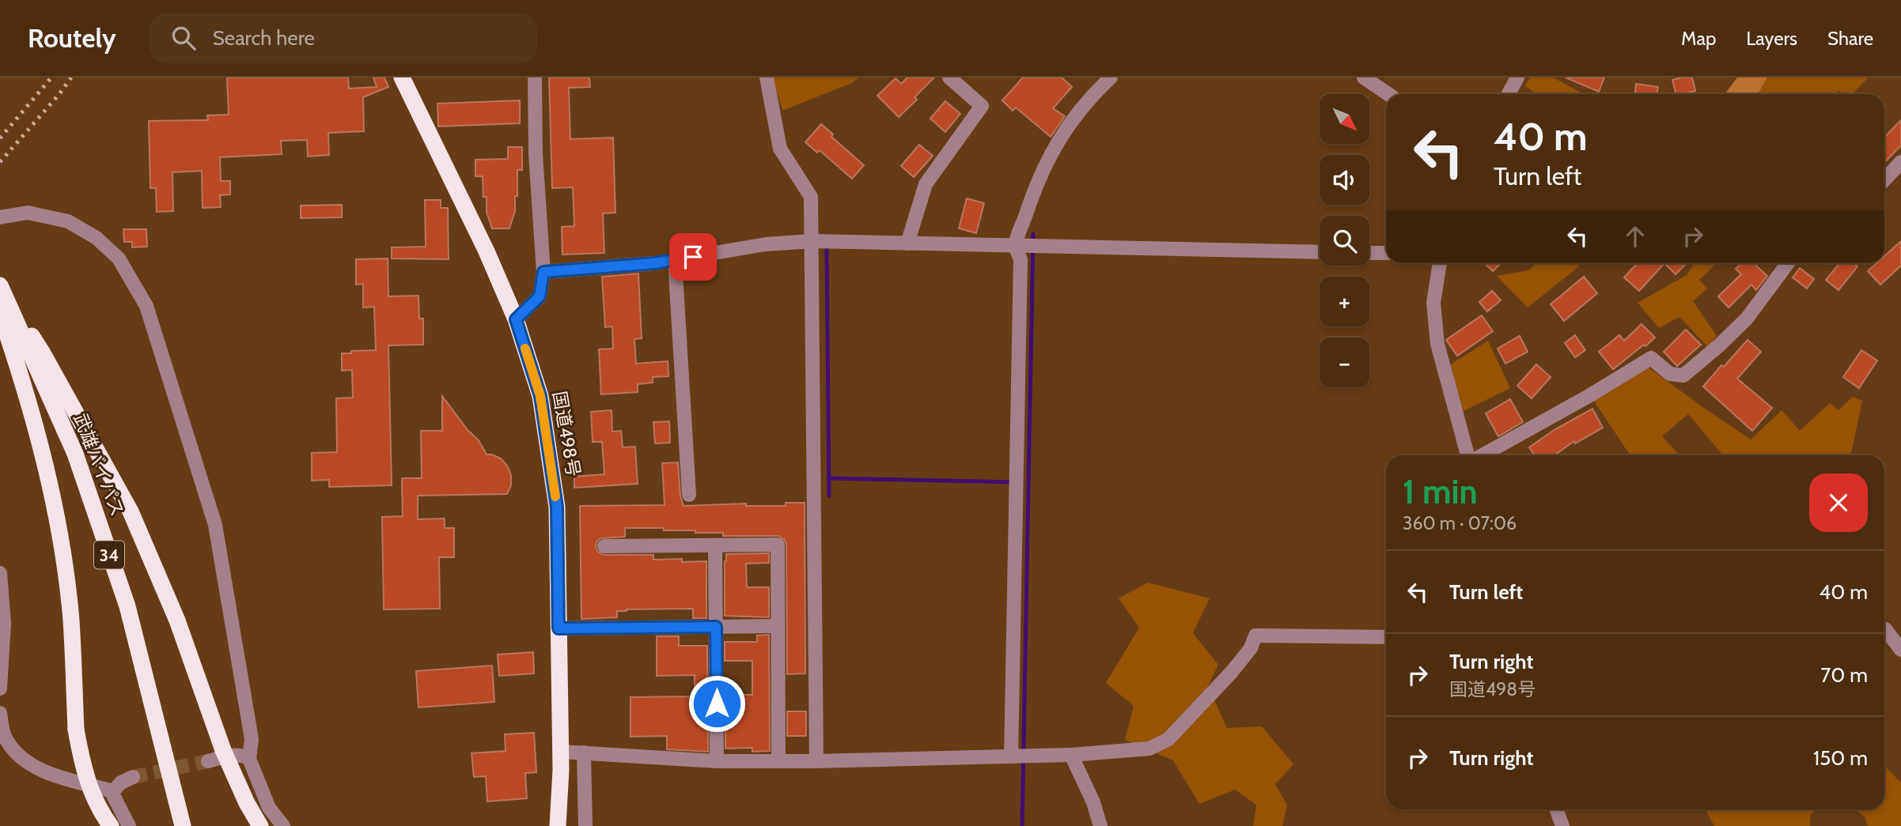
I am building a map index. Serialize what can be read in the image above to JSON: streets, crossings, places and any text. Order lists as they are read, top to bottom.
{
  "streets": {
    "highway": ["国道498号", "武雄バイパス", "34"]
  },
  "north": "bottom right",
  "page": {
    "header": "Routely",
    "search": "Search here",
    "nav": ["Map", "Layers", "Share"],
    "map_buttons": ["+", "−"],
    "turn": ["40 m", "Turn left"],
    "heading": ["1 min", "360 m · 07:06"],
    "list": [
      {
        "name": "Turn left",
        "value": "40 m"
      },
      {
        "name": "Turn right",
        "note": "国道498号",
        "value": "70 m"
      },
      {
        "name": "Turn right",
        "value": "150 m"
      }
    ]
  }
}
